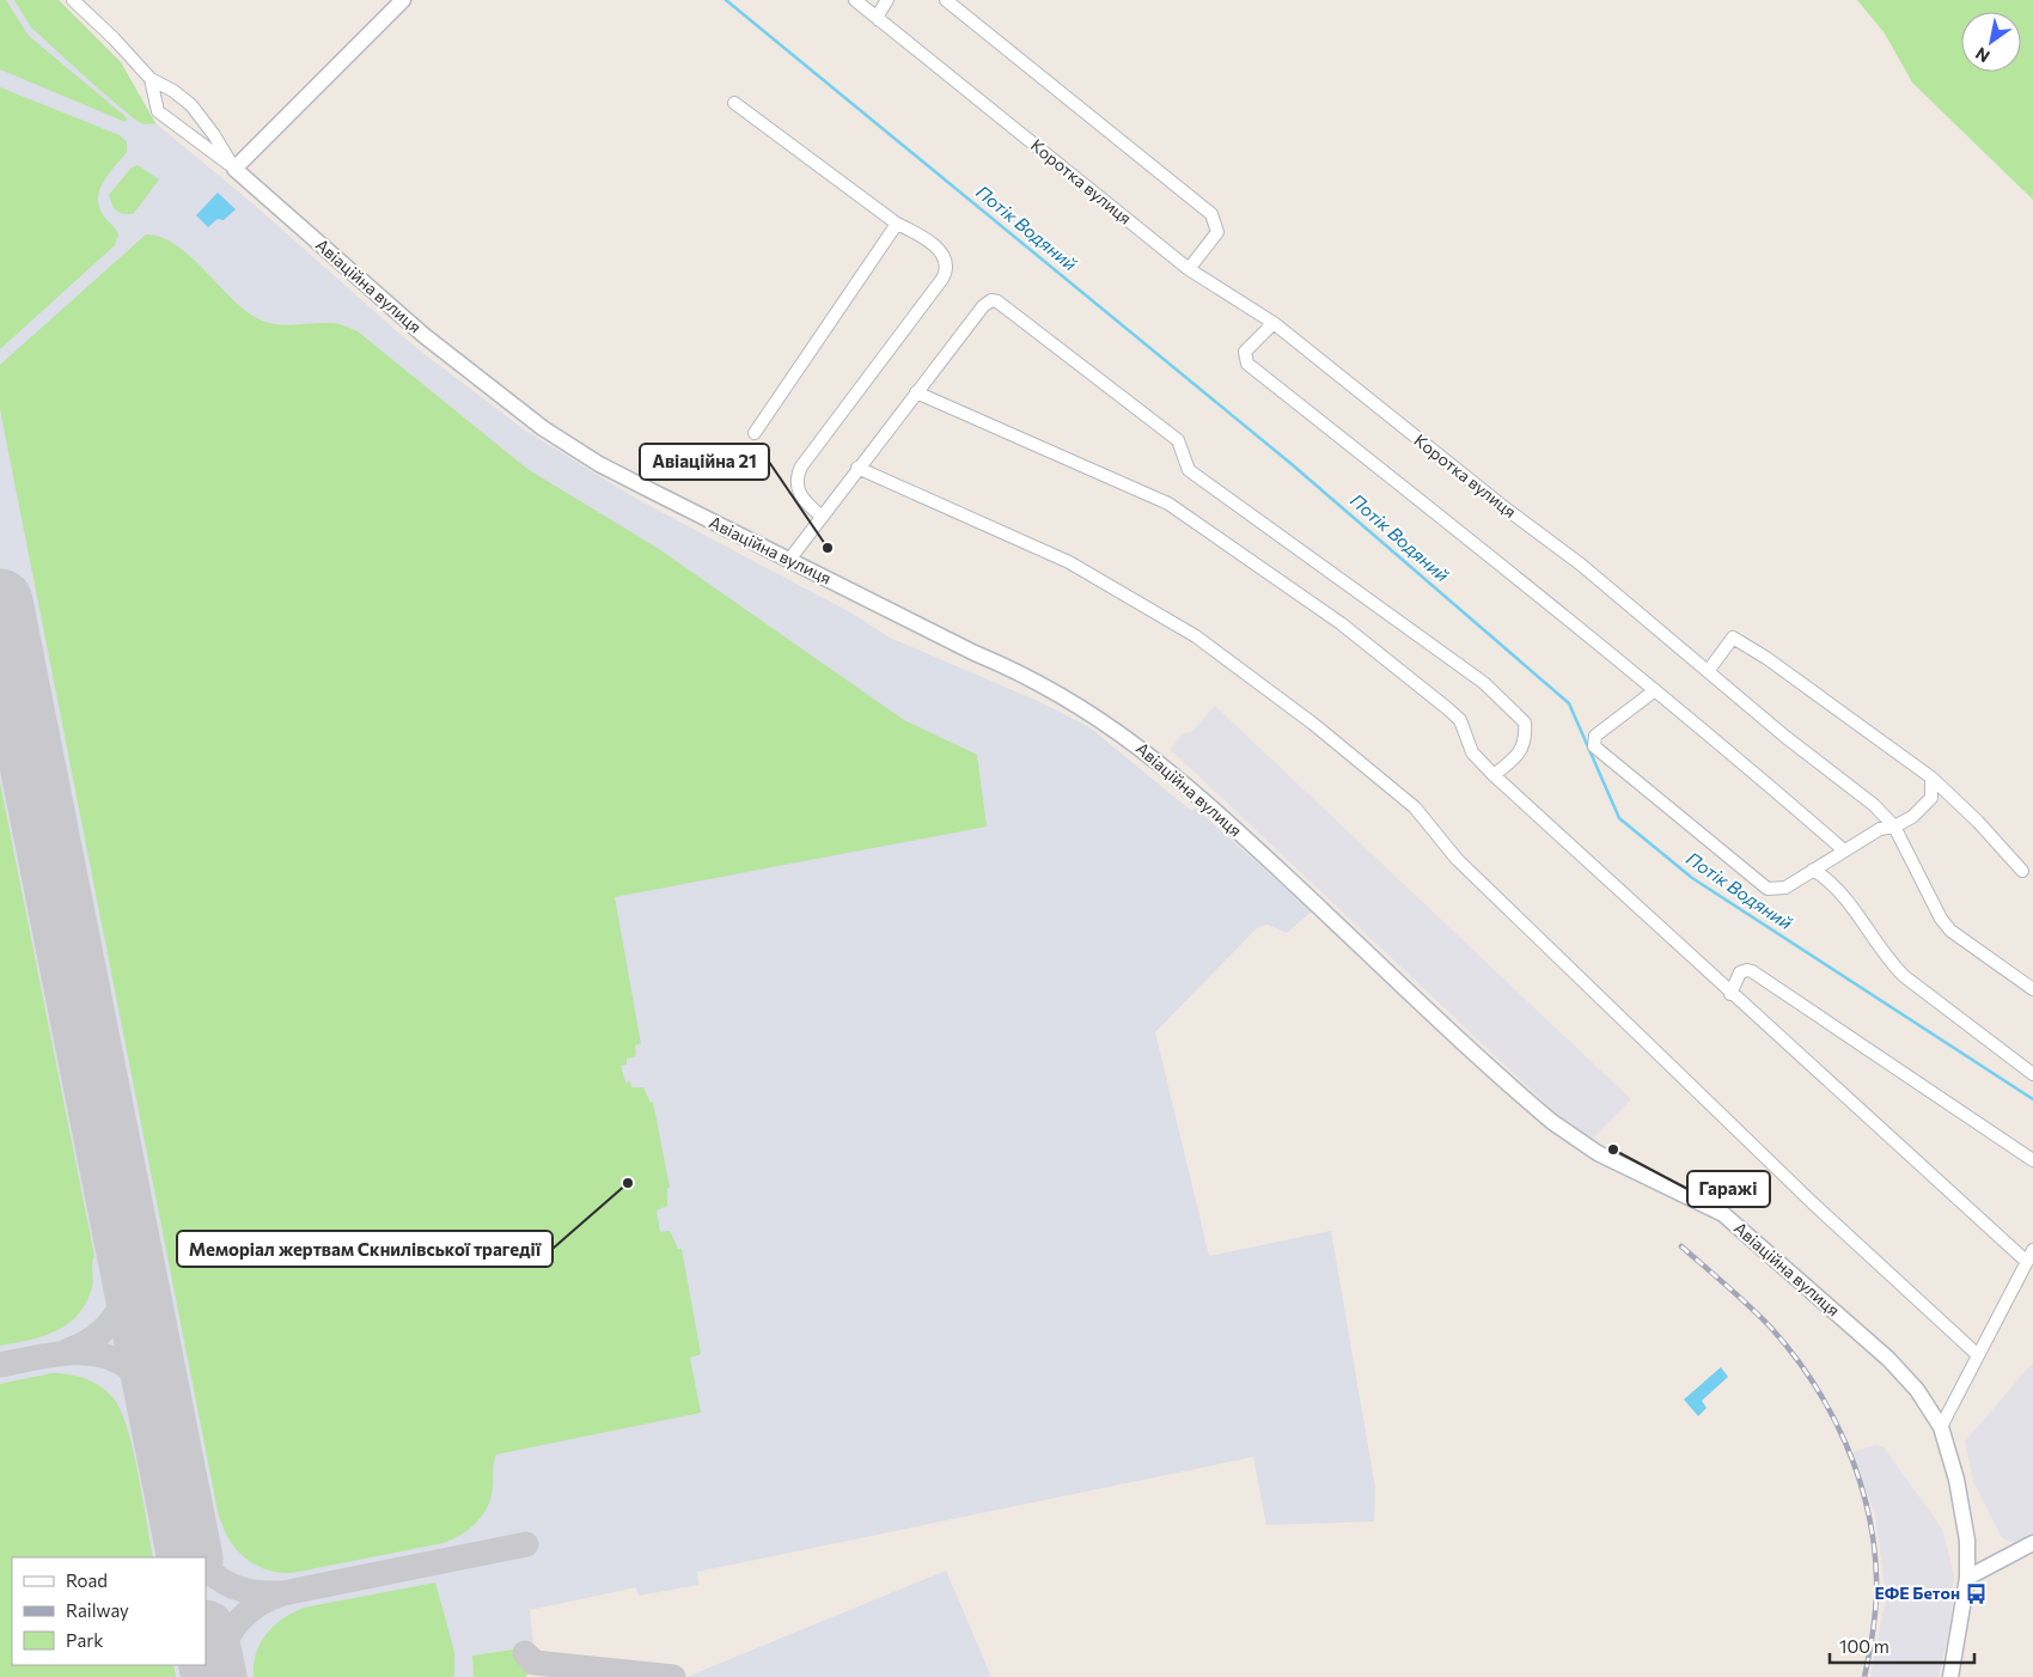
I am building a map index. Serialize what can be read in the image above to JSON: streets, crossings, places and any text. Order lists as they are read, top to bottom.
{
  "streets": {
    "street": ["Коротка вулиця", "Авіаційна вулиця"]
  },
  "water": ["Потік Водяний"],
  "places": {
    "other": ["Авіаційна 21", "Гаражі", "Меморіал жертвам Скнилівської трагедії"],
    "bus stop": ["ЕФЕ Бетон"]
  },
  "legend": ["Road", "Railway", "Park"],
  "scale_bar": "100 m",
  "north": "bottom left"
}
